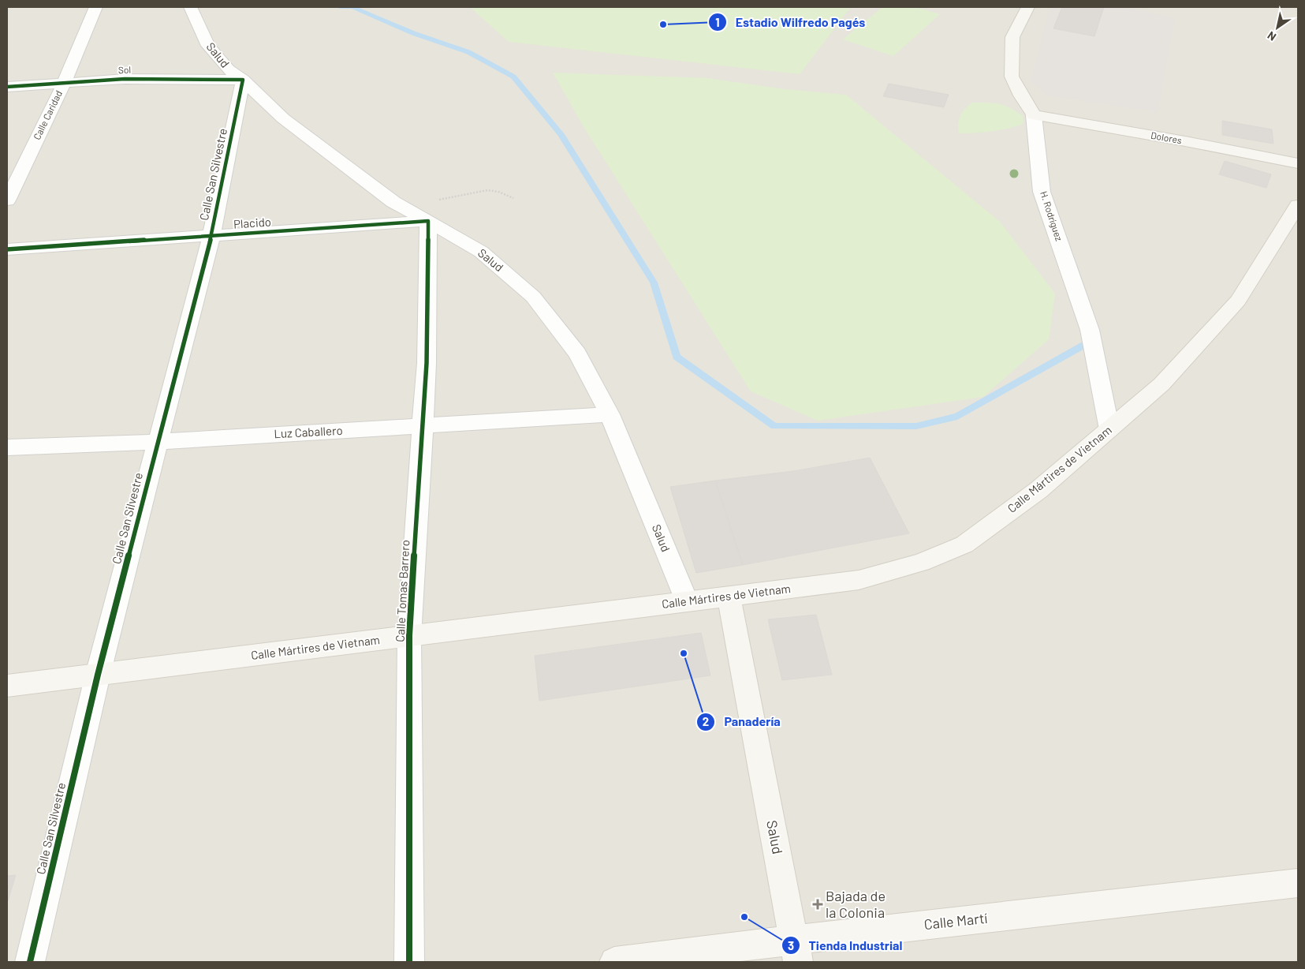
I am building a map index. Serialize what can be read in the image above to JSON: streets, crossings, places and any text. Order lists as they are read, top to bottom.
{
  "streets": {
    "main road": [
      "Salud",
      "Dolores",
      "H. Rodríguez",
      "Calle Mártires de Vietnam",
      "Calle Martí"
    ],
    "street": [
      "Sol",
      "Calle Caridad",
      "Calle San Silvestre",
      "Placido",
      "Luz Caballero",
      "Calle Tomas Barrero"
    ]
  },
  "crossings": [
    ["Salud", "Sol"],
    ["Salud", "Calle San Silvestre"],
    ["Salud", "Placido"],
    ["Salud", "Luz Caballero"],
    ["Salud", "Calle Mártires de Vietnam"],
    ["Salud", "Calle Tomas Barrero"],
    ["Salud", "Calle Martí"],
    ["Sol", "Calle Caridad"],
    ["Sol", "Calle San Silvestre"],
    ["Dolores", "H. Rodríguez"],
    ["Calle San Silvestre", "Placido"],
    ["Calle San Silvestre", "Luz Caballero"],
    ["Calle San Silvestre", "Calle Mártires de Vietnam"],
    ["H. Rodríguez", "Calle Mártires de Vietnam"],
    ["Placido", "Calle Tomas Barrero"],
    ["Luz Caballero", "Calle Tomas Barrero"],
    ["Calle Mártires de Vietnam", "Calle Tomas Barrero"]
  ],
  "places": {
    "other": ["Estadio Wilfredo Pagés", "Panadería", "Tienda Industrial"],
    "health": ["Bajada de la Colonia"]
  },
  "north": "bottom left"
}
